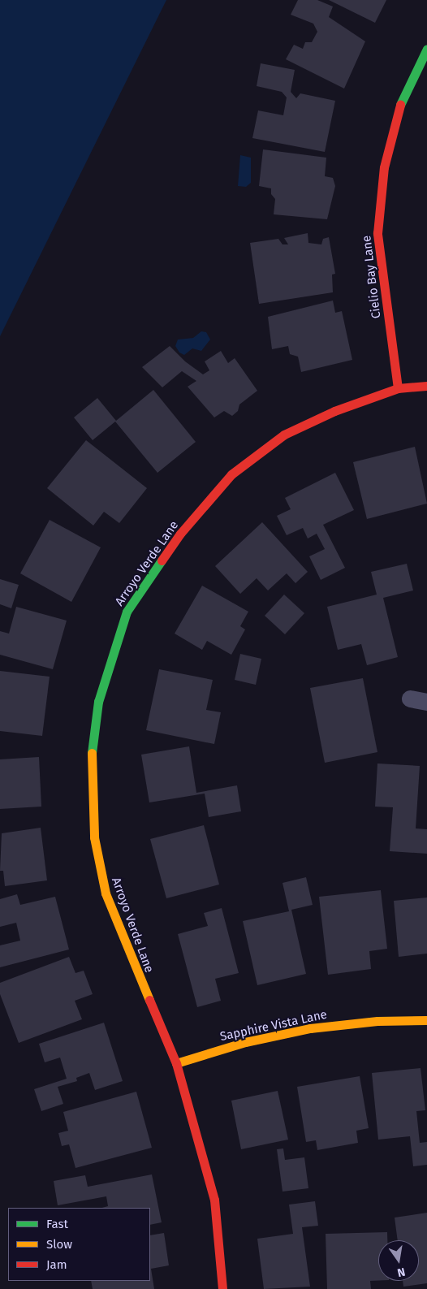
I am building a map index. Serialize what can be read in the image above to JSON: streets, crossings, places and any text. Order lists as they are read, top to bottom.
{
  "streets": {
    "street": ["Cielio Bay Lane", "Arroyo Verde Lane", "Sapphire Vista Lane"]
  },
  "crossings": [
    ["Cielio Bay Lane", "Arroyo Verde Lane"],
    ["Arroyo Verde Lane", "Sapphire Vista Lane"]
  ],
  "legend": ["Fast", "Slow", "Jam"],
  "north": "bottom"
}
